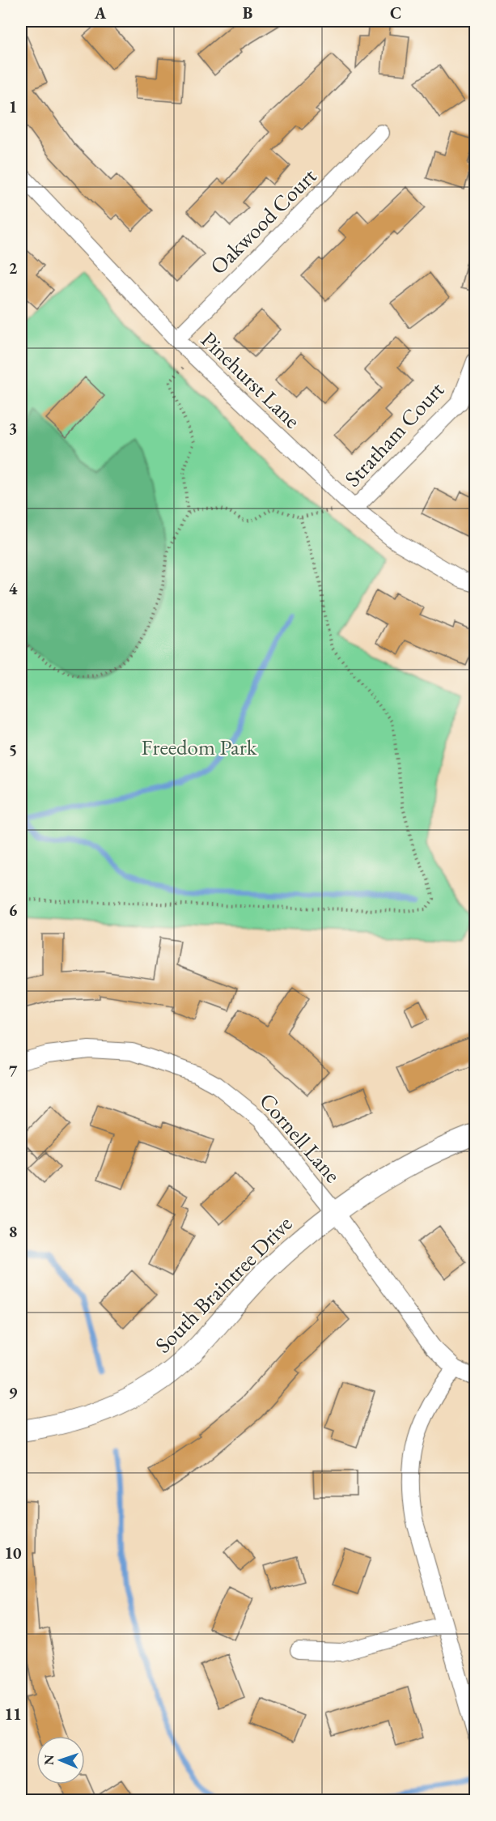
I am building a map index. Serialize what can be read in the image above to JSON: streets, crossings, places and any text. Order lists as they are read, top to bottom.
{
  "streets": {
    "street": [
      "Oakwood Court",
      "Pinehurst Lane",
      "Stratham Court",
      "Cornell Lane",
      "South Braintree Drive"
    ]
  },
  "crossings": [
    ["Oakwood Court", "Pinehurst Lane"],
    ["Pinehurst Lane", "Stratham Court"],
    ["Cornell Lane", "South Braintree Drive"]
  ],
  "parks": ["Freedom Park"],
  "north": "left",
  "grid": {
    "columns": ["A", "B", "C"],
    "rows": [
      "1",
      "2",
      "3",
      "4",
      "5",
      "6",
      "7",
      "8",
      "9",
      "10",
      "11"
    ]
  }
}
